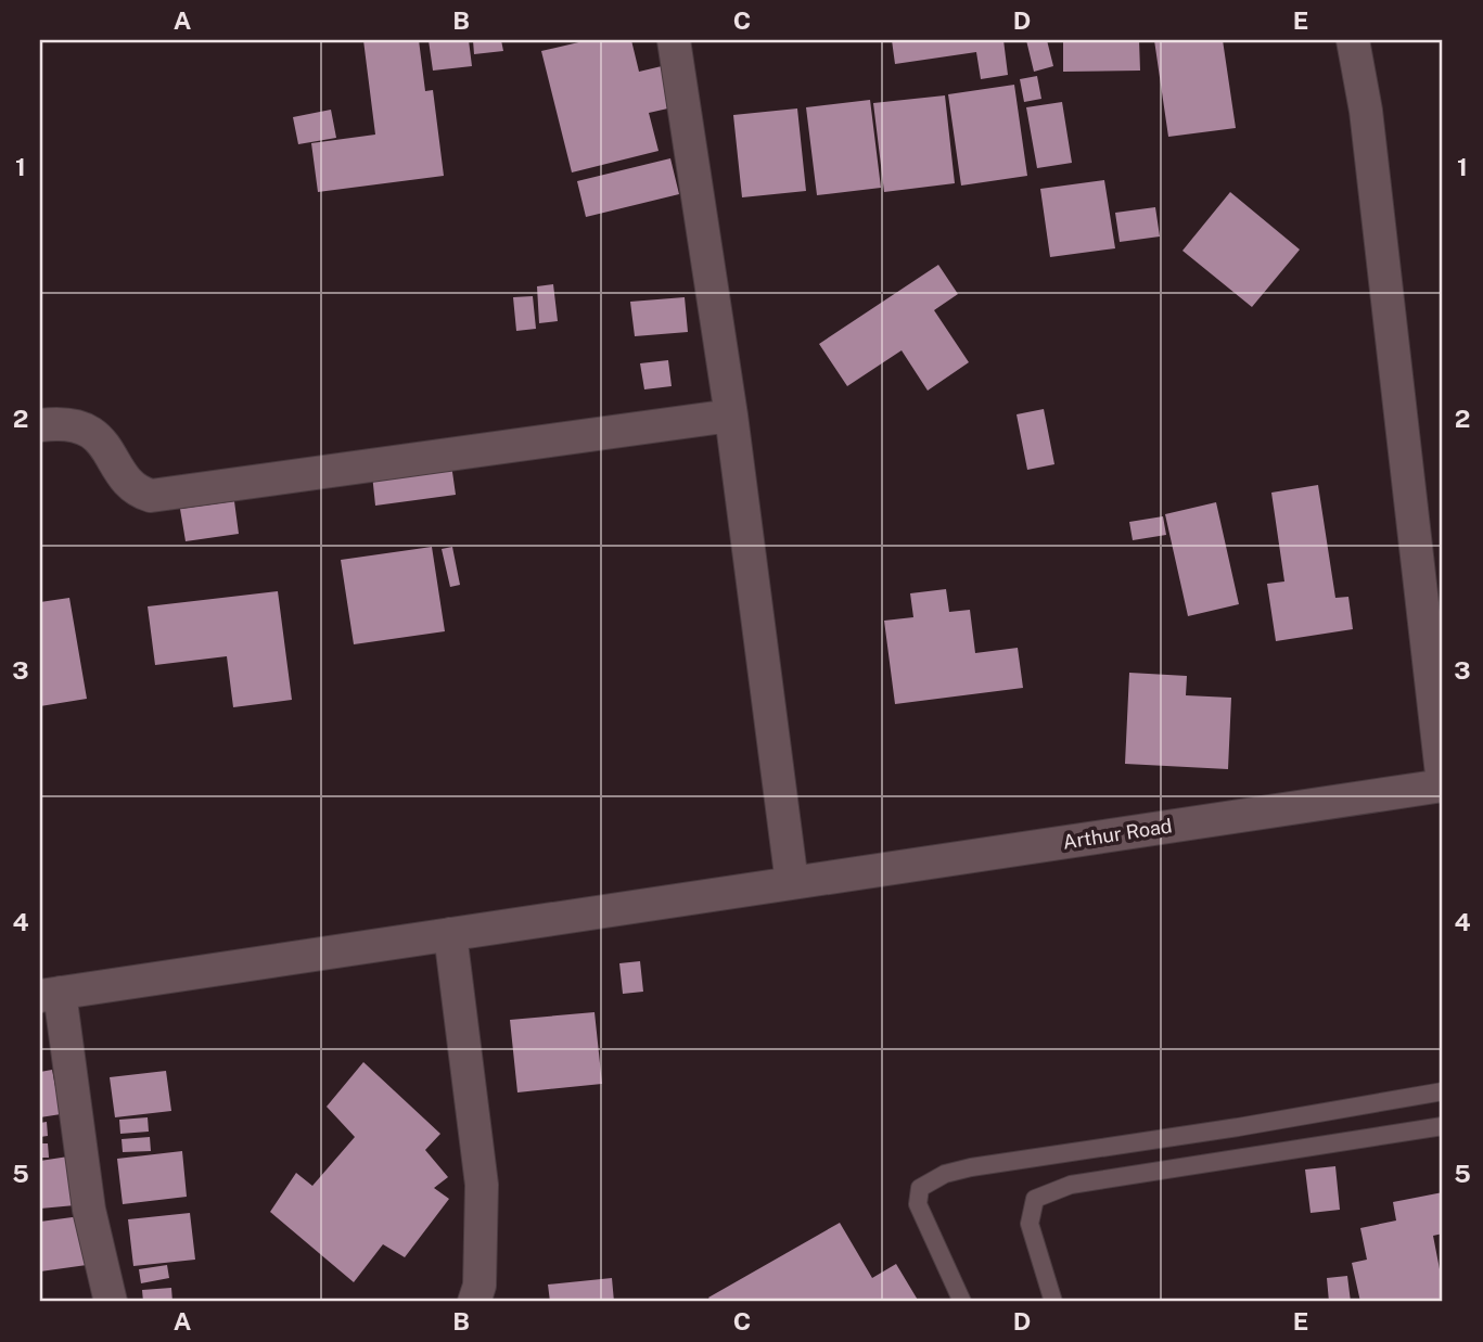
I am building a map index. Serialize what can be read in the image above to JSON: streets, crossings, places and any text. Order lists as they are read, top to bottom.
{
  "streets": {
    "street": ["Arthur Road"]
  },
  "grid": {
    "columns": [
      "A",
      "B",
      "C",
      "D",
      "E"
    ],
    "rows": [
      "1",
      "2",
      "3",
      "4",
      "5"
    ]
  }
}
